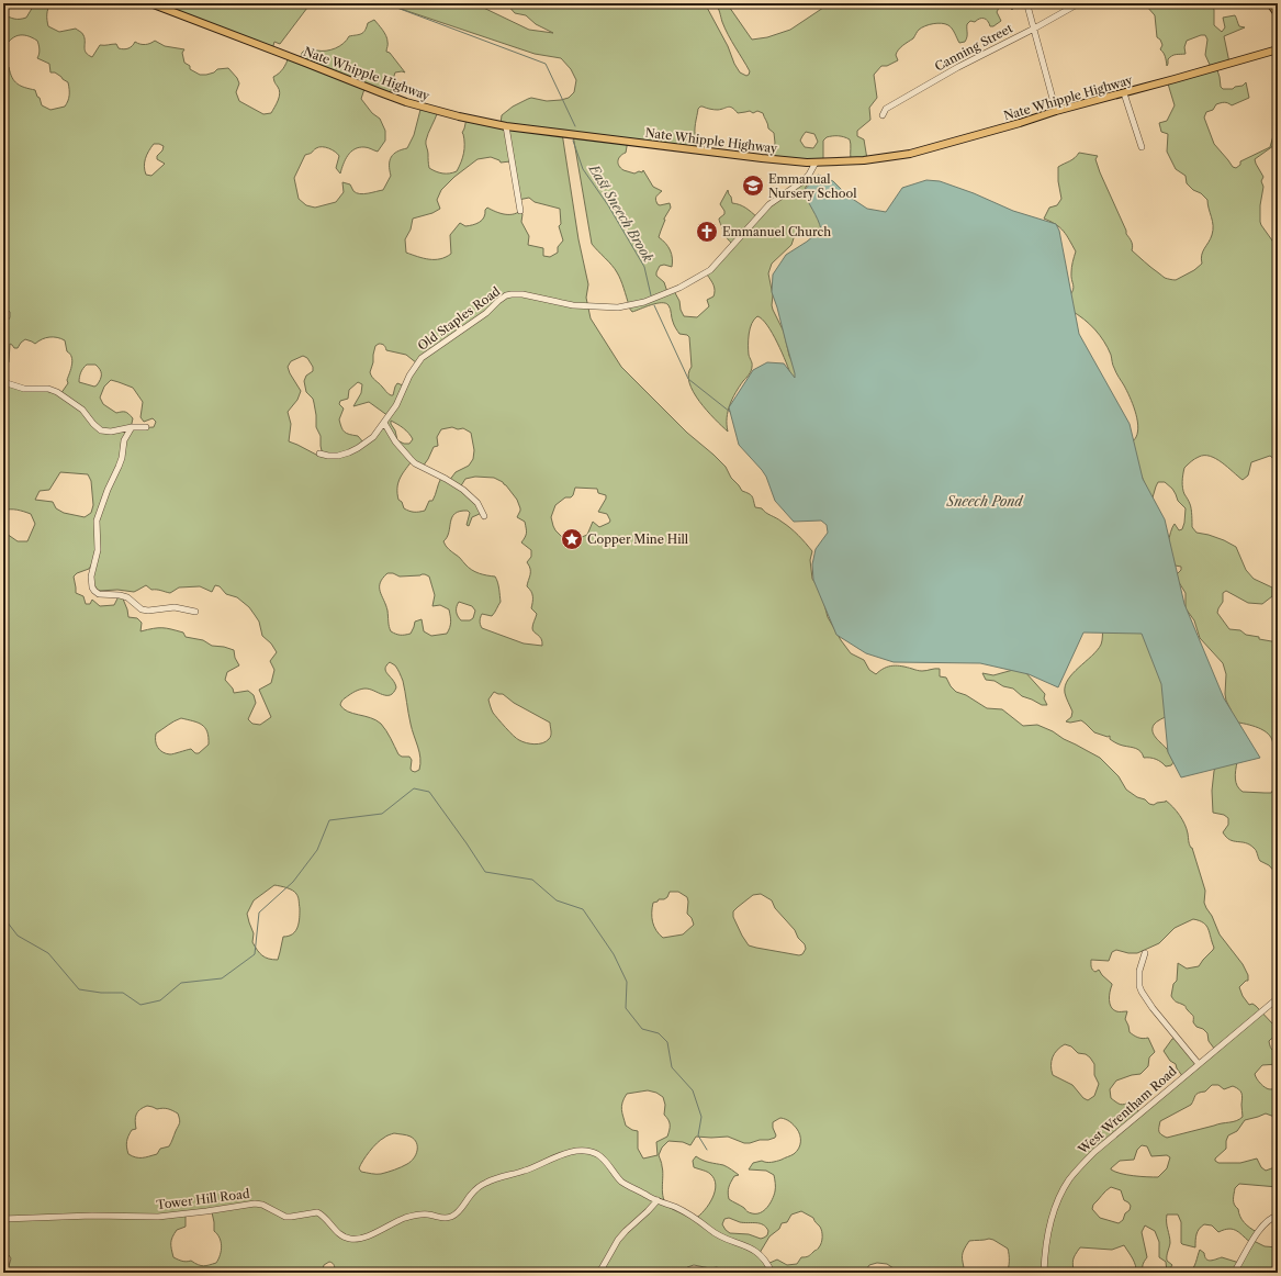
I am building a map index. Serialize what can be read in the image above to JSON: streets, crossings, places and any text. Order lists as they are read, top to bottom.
{
  "streets": {
    "main road": ["Nate Whipple Highway"],
    "street": [
      "Canning Street",
      "Old Staples Road",
      "West Wrentham Road",
      "Tower Hill Road"
    ]
  },
  "crossings": [
    ["Nate Whipple Highway", "Old Staples Road"]
  ],
  "water": ["East Sneech Brook", "Sneech Pond"],
  "places": {
    "school or university": ["Emmanual Nursery School"],
    "church": ["Emmanuel Church"],
    "place": ["Copper Mine Hill"]
  }
}
